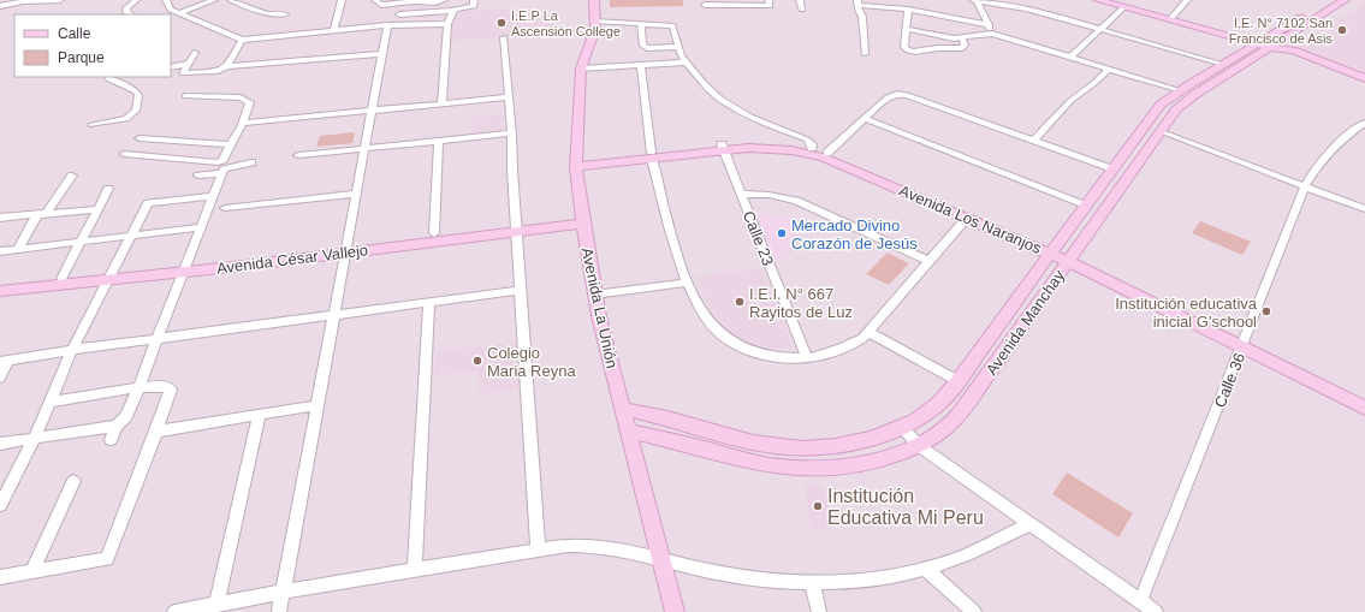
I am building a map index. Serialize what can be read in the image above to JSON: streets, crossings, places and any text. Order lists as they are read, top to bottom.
{
  "streets": {
    "street": [
      "Avenida Los Naranjos",
      "Calle 23",
      "Avenida César Vallejo",
      "Avenida La Unión",
      "Avenida Manchay",
      "Calle 36"
    ]
  },
  "crossings": [
    ["Avenida Los Naranjos", "Calle 23"],
    ["Avenida Los Naranjos", "Avenida La Unión"],
    ["Avenida Los Naranjos", "Avenida Manchay"],
    ["Avenida Los Naranjos", "Calle 36"],
    ["Avenida César Vallejo", "Avenida La Unión"],
    ["Avenida La Unión", "Avenida Manchay"]
  ],
  "places": [
    "I.E.P La Ascensión College",
    "I.E. N° 7102 San Francisco de Asis",
    "Mercado Divino Corazón de Jesús",
    "I.E.I. N° 667 Rayitos de Luz",
    "Institución educativa inicial G'school",
    "Colegio Maria Reyna",
    "Institución Educativa Mi Peru"
  ],
  "legend": ["Calle", "Parque"]
}
